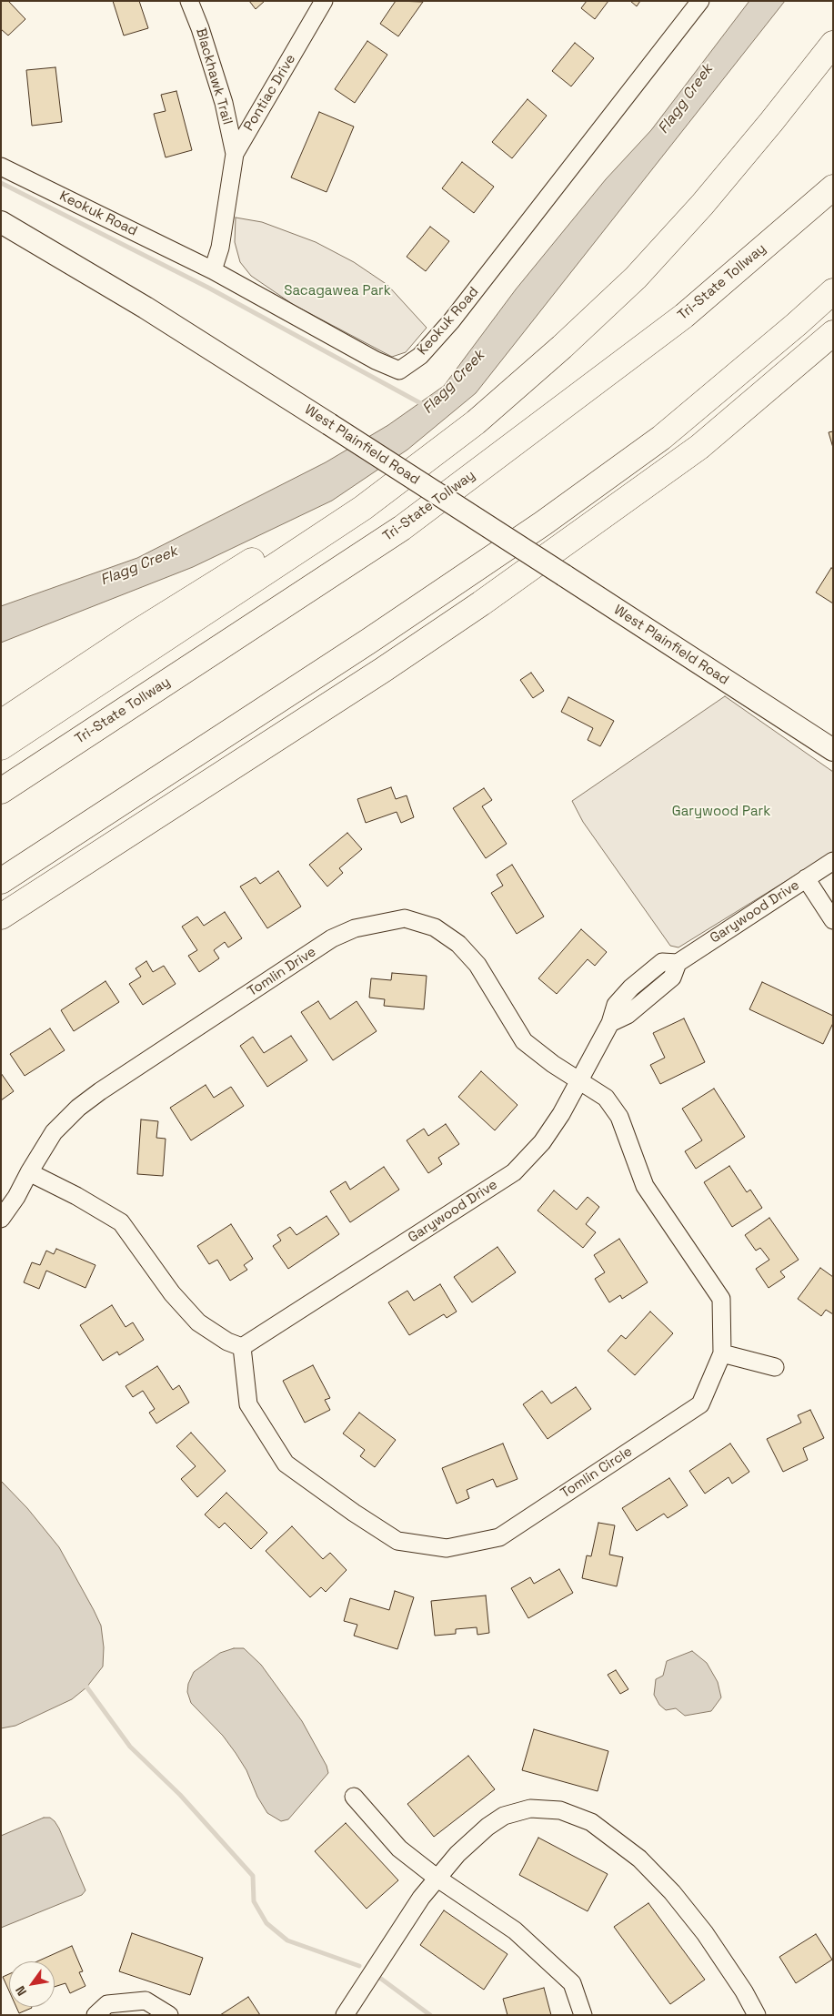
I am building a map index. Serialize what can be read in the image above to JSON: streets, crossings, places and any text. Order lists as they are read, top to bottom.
{
  "streets": {
    "highway": ["Tri-State Tollway"],
    "main road": ["West Plainfield Road"],
    "street": [
      "Blackhawk Trail",
      "Pontiac Drive",
      "Keokuk Road",
      "Garywood Drive",
      "Tomlin Drive",
      "Tomlin Circle"
    ]
  },
  "crossings": [
    ["Blackhawk Trail", "Pontiac Drive"],
    ["Pontiac Drive", "Keokuk Road"],
    ["Garywood Drive", "Tomlin Drive"],
    ["Garywood Drive", "Tomlin Circle"],
    ["Tomlin Drive", "Tomlin Circle"]
  ],
  "water": ["Flagg Creek"],
  "parks": ["Sacagawea Park", "Garywood Park"],
  "north": "bottom left"
}
